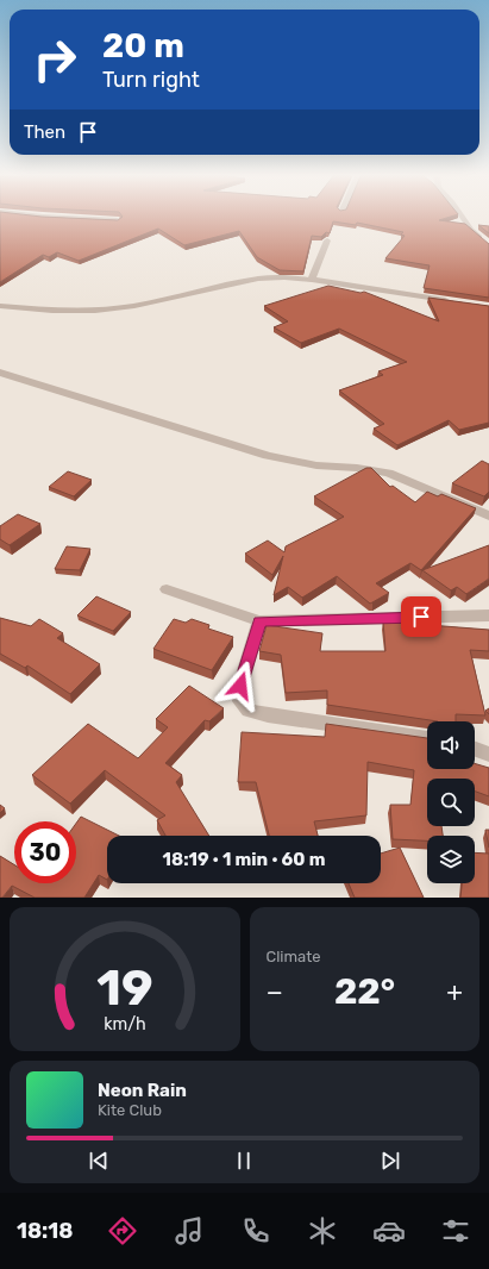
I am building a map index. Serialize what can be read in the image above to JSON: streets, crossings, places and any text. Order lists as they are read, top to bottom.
{
  "page": {
    "turn": ["20 m", "Turn right"],
    "then": "Then",
    "limit": "30",
    "trip": "18:19 · 1 min · 60 m",
    "tile": "Climate",
    "heat": ["−", "22°", "+"],
    "song": ["Neon Rain", "Kite Club"],
    "tabs": "18:18",
    "gauge": ["19", "km/h"]
  }
}
